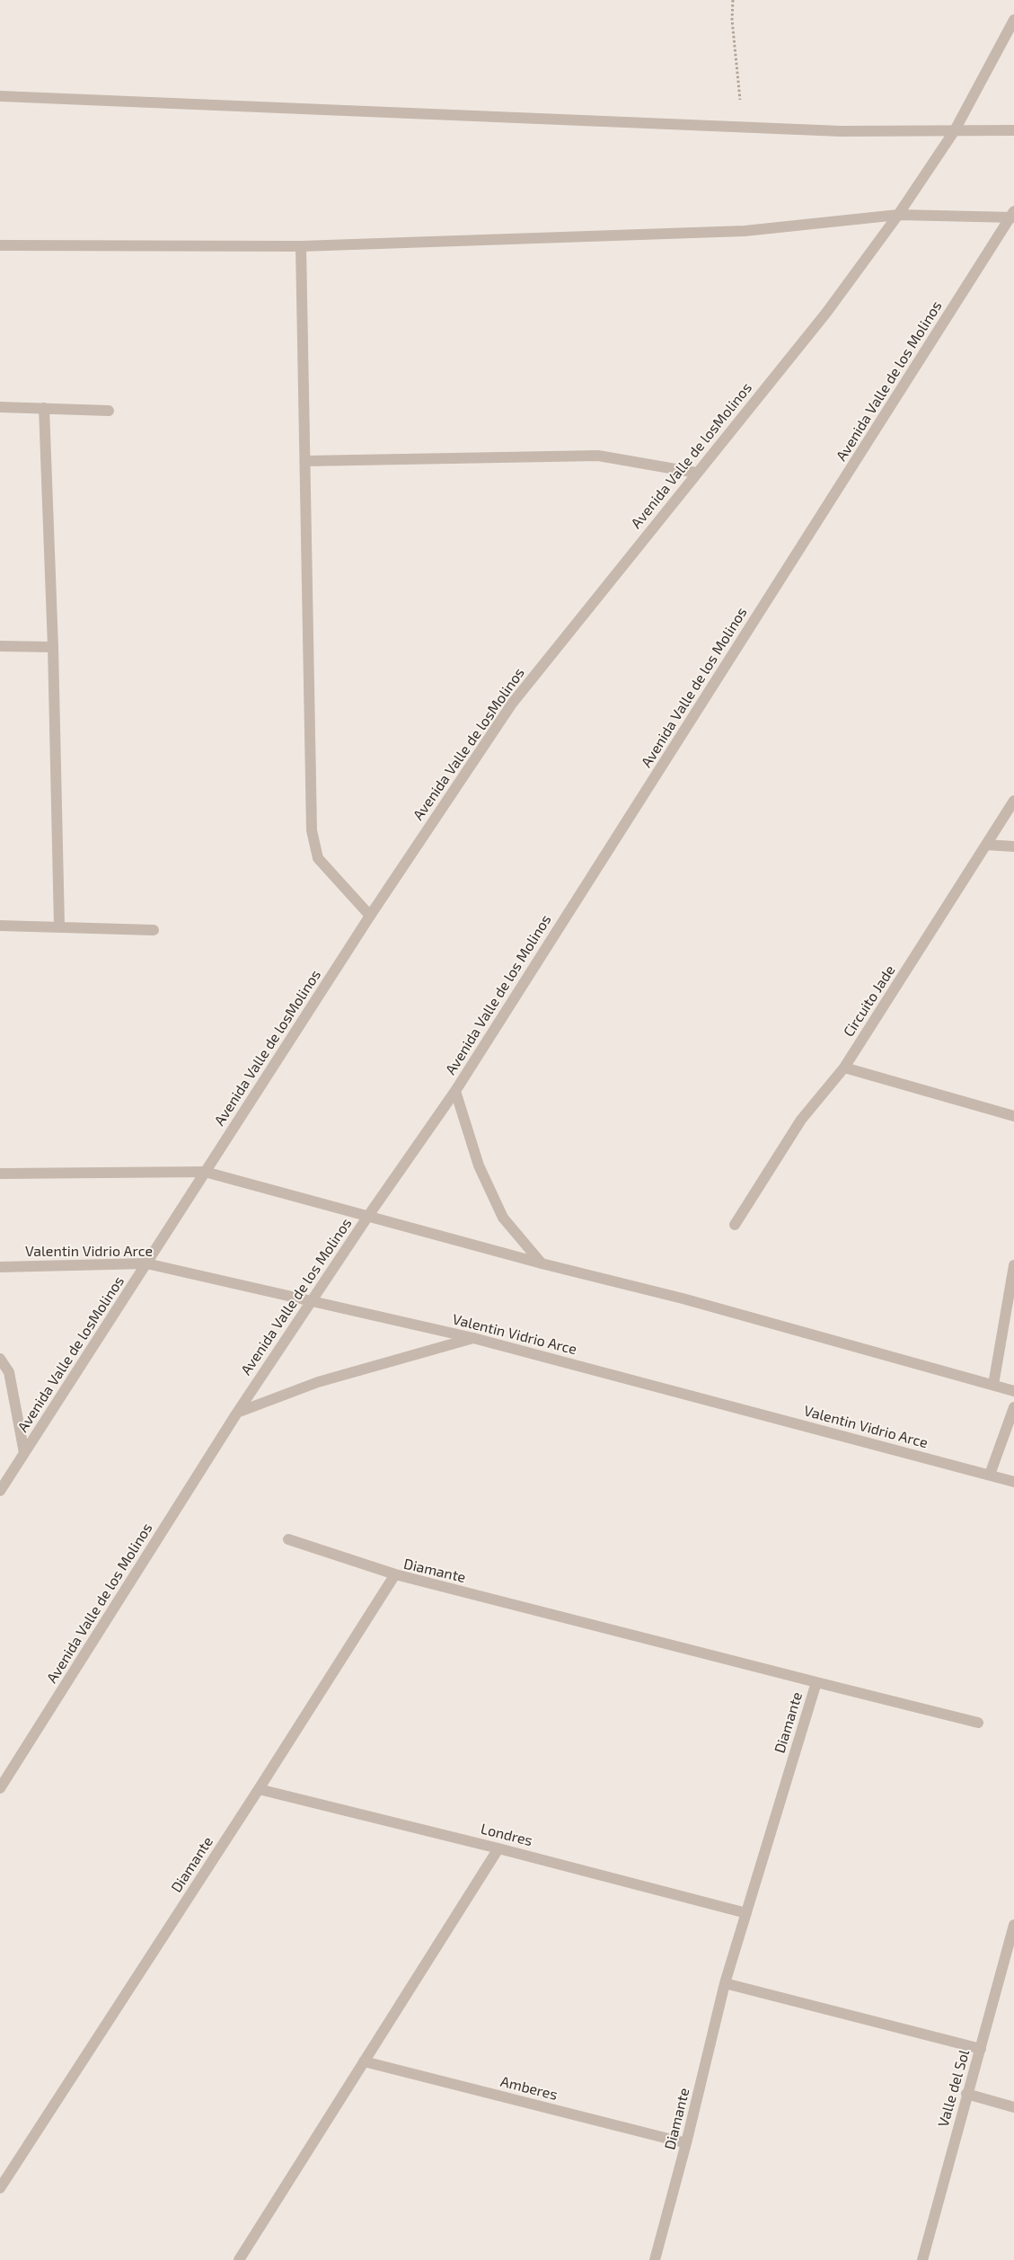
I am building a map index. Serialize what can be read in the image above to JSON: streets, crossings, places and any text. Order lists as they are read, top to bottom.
{
  "streets": {
    "street": [
      "Avenida Valle de los Molinos",
      "Avenida Valle de losMolinos",
      "Circuito Jade",
      "Valentin Vidrio Arce",
      "Diamante",
      "Londres",
      "Amberes",
      "Valle del Sol"
    ]
  },
  "crossings": [
    ["Avenida Valle de los Molinos", "Valentin Vidrio Arce"],
    ["Avenida Valle de losMolinos", "Valentin Vidrio Arce"],
    ["Diamante", "Londres"],
    ["Diamante", "Amberes"]
  ]
}
